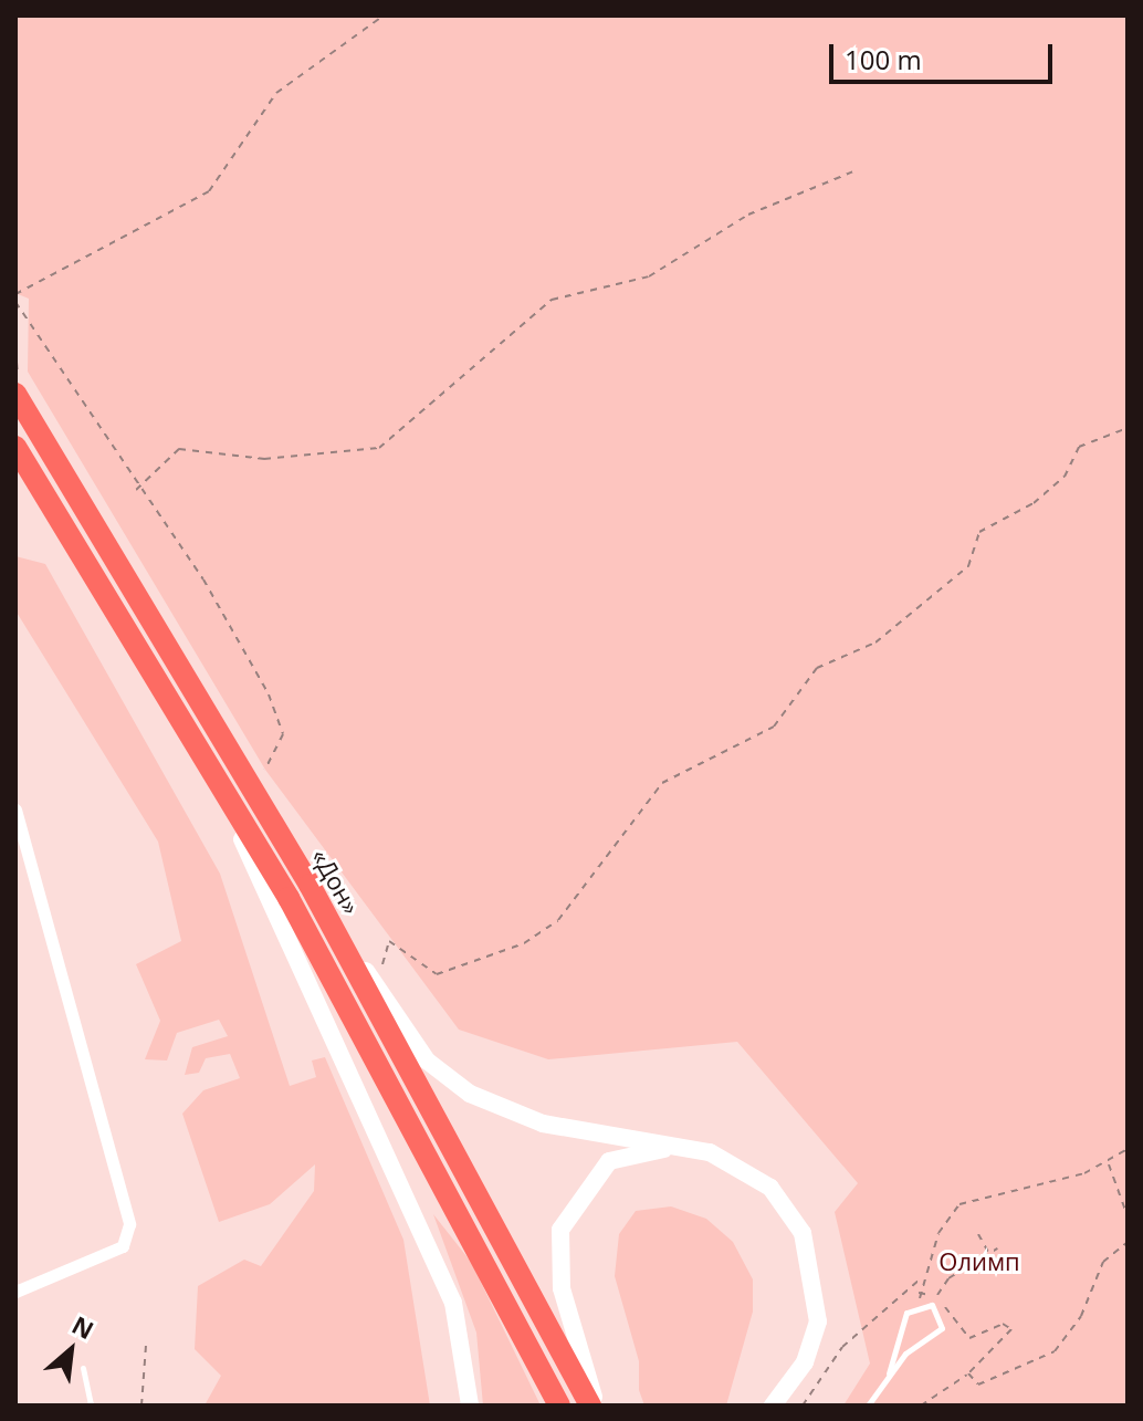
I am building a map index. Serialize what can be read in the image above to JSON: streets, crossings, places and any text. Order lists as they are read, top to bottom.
{
  "streets": {
    "highway": ["«Дон»"]
  },
  "parks": ["Олимп"],
  "scale_bar": "100 m",
  "north": "top right"
}
